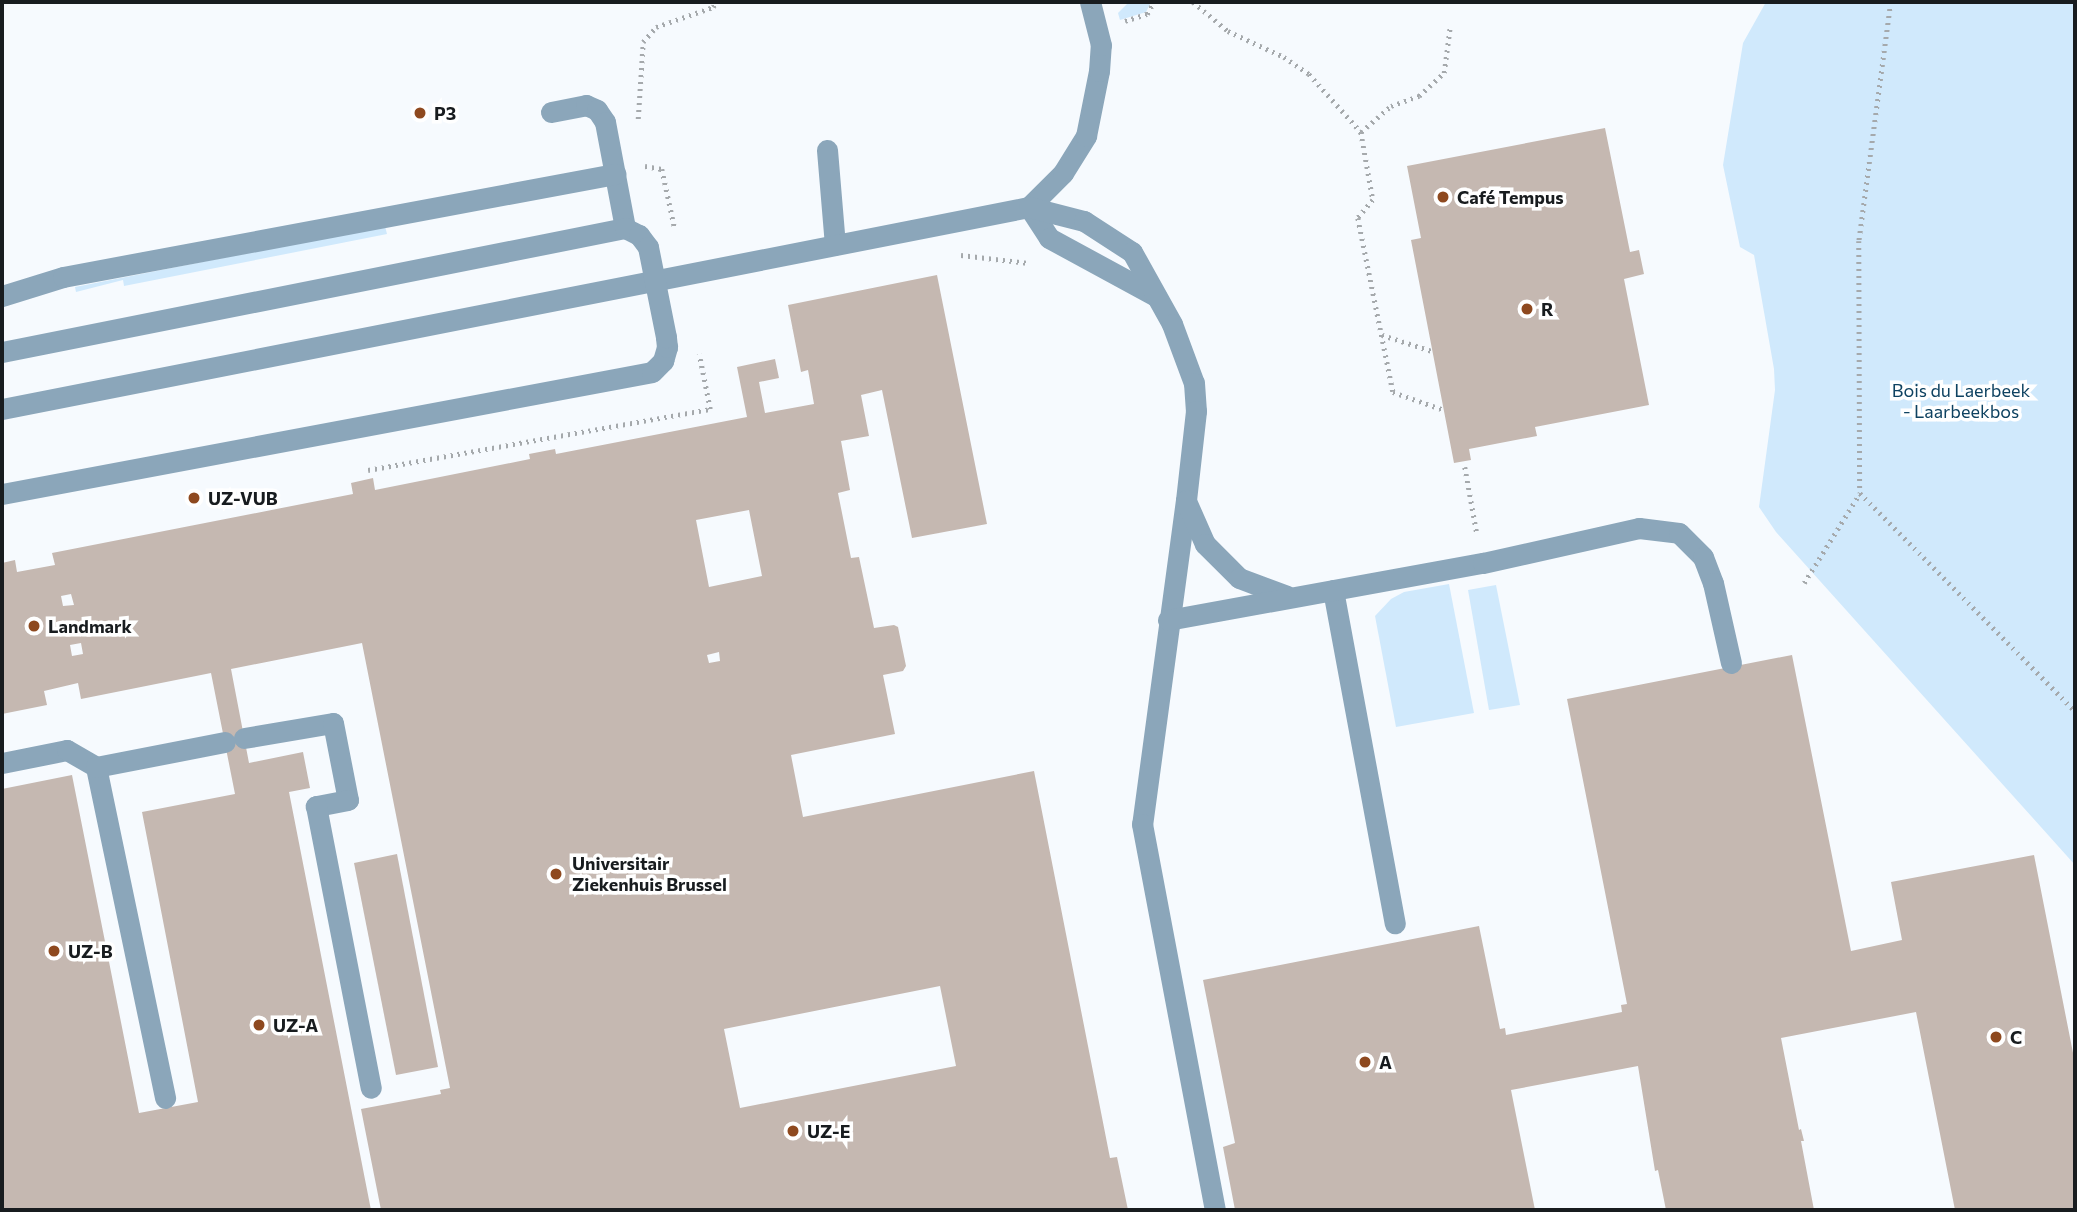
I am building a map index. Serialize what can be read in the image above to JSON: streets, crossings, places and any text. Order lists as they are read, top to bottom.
{
  "parks": ["Bois du Laerbeek - Laarbeekbos"],
  "places": [
    "P3",
    "Café Tempus",
    "R",
    "UZ-VUB",
    "Landmark",
    "Universitair Ziekenhuis Brussel",
    "UZ-B",
    "UZ-A",
    "C",
    "A",
    "UZ-E"
  ]
}
